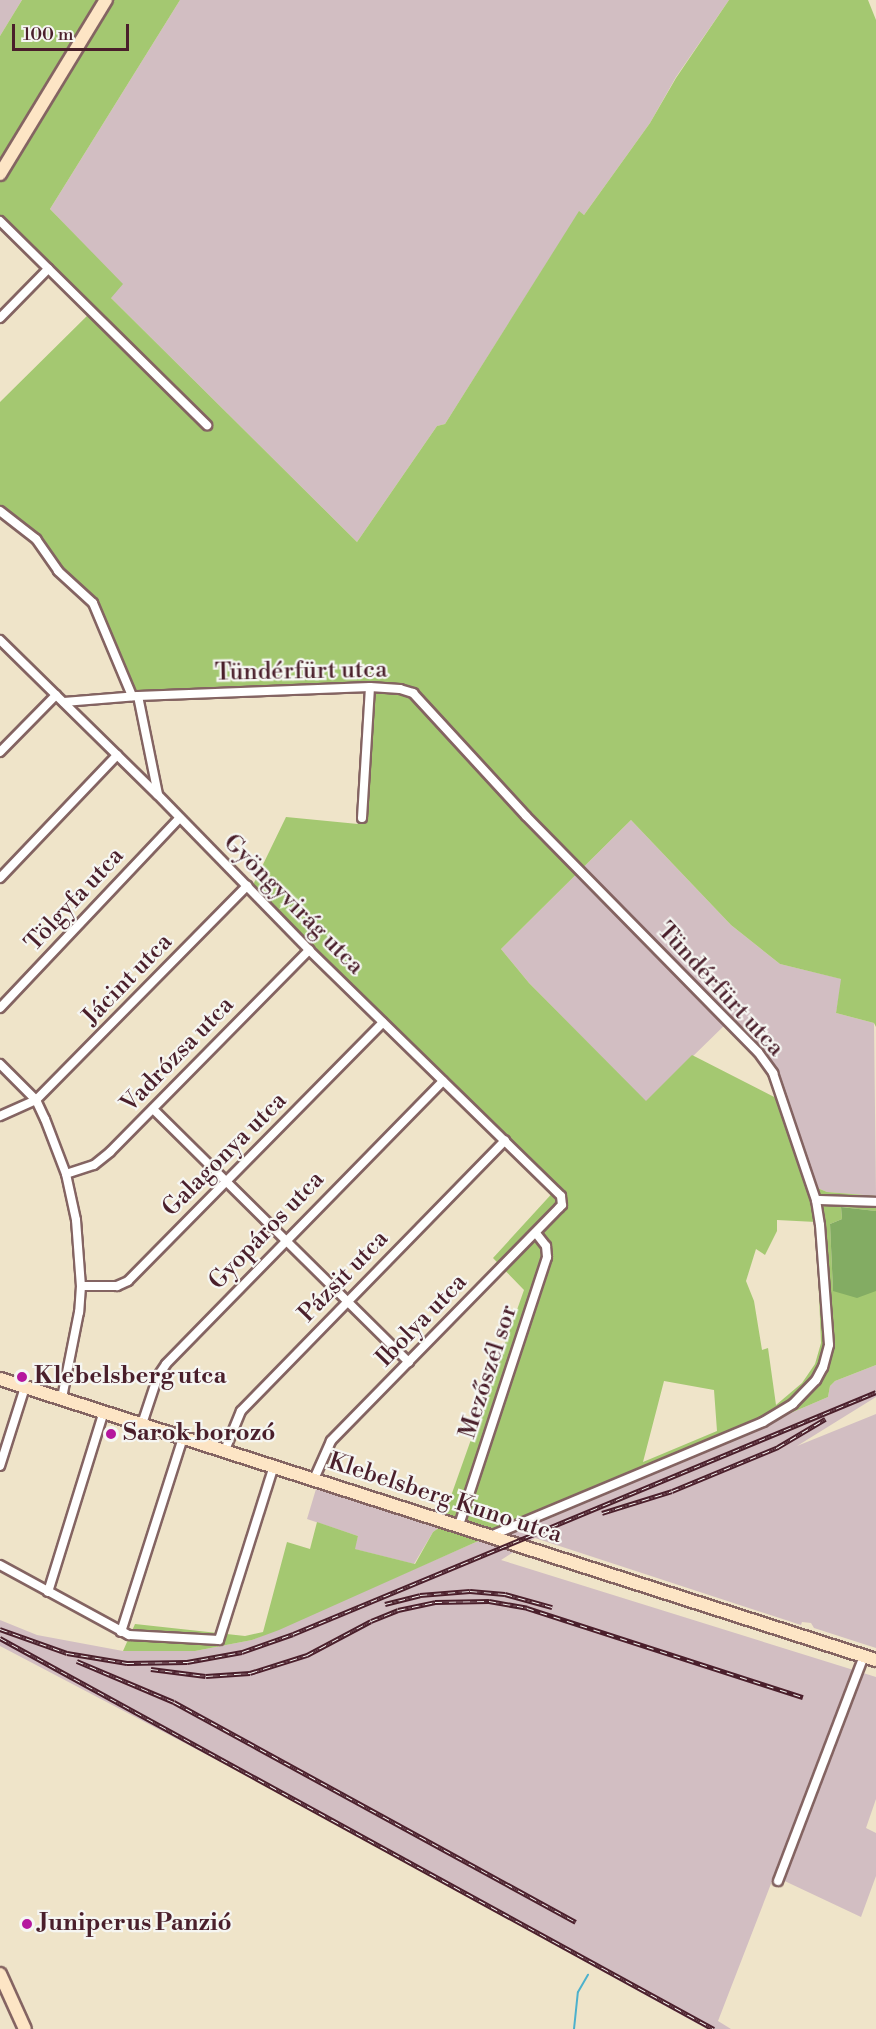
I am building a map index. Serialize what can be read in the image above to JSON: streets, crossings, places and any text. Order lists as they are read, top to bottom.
{
  "streets": {
    "street": [
      "Tündérfürt utca",
      "Tölgyfa utca",
      "Gyöngyvirág utca",
      "Jácint utca",
      "Vadrózsa utca",
      "Galagonya utca",
      "Gyopáros utca",
      "Pázsit utca",
      "Ibolya utca",
      "Mezőszél sor",
      "Klebelsberg Kuno utca"
    ]
  },
  "crossings": [
    ["Tündérfürt utca", "Gyöngyvirág utca"],
    ["Tündérfürt utca", "Klebelsberg Kuno utca"],
    ["Tölgyfa utca", "Gyöngyvirág utca"],
    ["Gyöngyvirág utca", "Jácint utca"],
    ["Gyöngyvirág utca", "Vadrózsa utca"],
    ["Gyöngyvirág utca", "Galagonya utca"],
    ["Gyöngyvirág utca", "Gyopáros utca"],
    ["Gyöngyvirág utca", "Pázsit utca"],
    ["Gyöngyvirág utca", "Ibolya utca"],
    ["Gyopáros utca", "Klebelsberg Kuno utca"],
    ["Pázsit utca", "Klebelsberg Kuno utca"],
    ["Ibolya utca", "Mezőszél sor"],
    ["Ibolya utca", "Klebelsberg Kuno utca"],
    ["Mezőszél sor", "Klebelsberg Kuno utca"]
  ],
  "places": ["Klebelsberg utca", "Sarok borozó", "Juniperus Panzió"],
  "scale_bar": "100 m"
}
